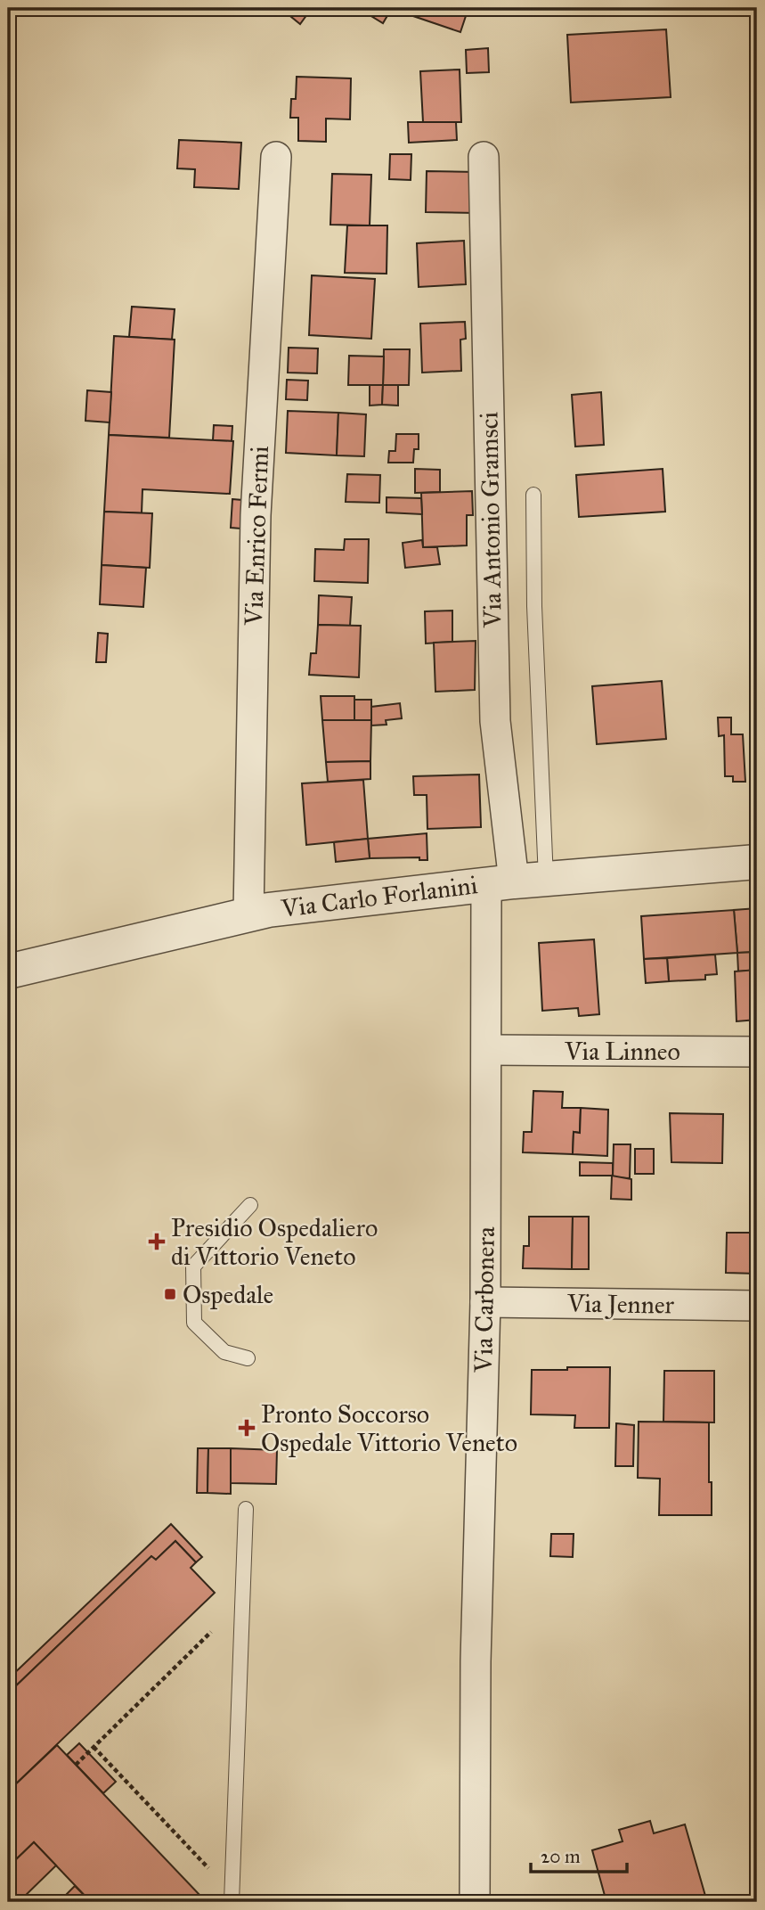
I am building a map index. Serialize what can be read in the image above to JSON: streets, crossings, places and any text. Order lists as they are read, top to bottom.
{
  "streets": {
    "street": [
      "Via Antonio Gramsci",
      "Via Enrico Fermi",
      "Via Carlo Forlanini",
      "Via Linneo",
      "Via Carbonera",
      "Via Jenner"
    ]
  },
  "crossings": [
    ["Via Antonio Gramsci", "Via Carlo Forlanini"],
    ["Via Antonio Gramsci", "Via Carbonera"],
    ["Via Enrico Fermi", "Via Carlo Forlanini"],
    ["Via Carlo Forlanini", "Via Carbonera"],
    ["Via Linneo", "Via Carbonera"],
    ["Via Carbonera", "Via Jenner"]
  ],
  "places": {
    "health": ["Presidio Ospedaliero di Vittorio Veneto", "Pronto Soccorso Ospedale Vittorio Veneto"],
    "transit": ["Ospedale"]
  },
  "scale_bar": "20 m"
}
